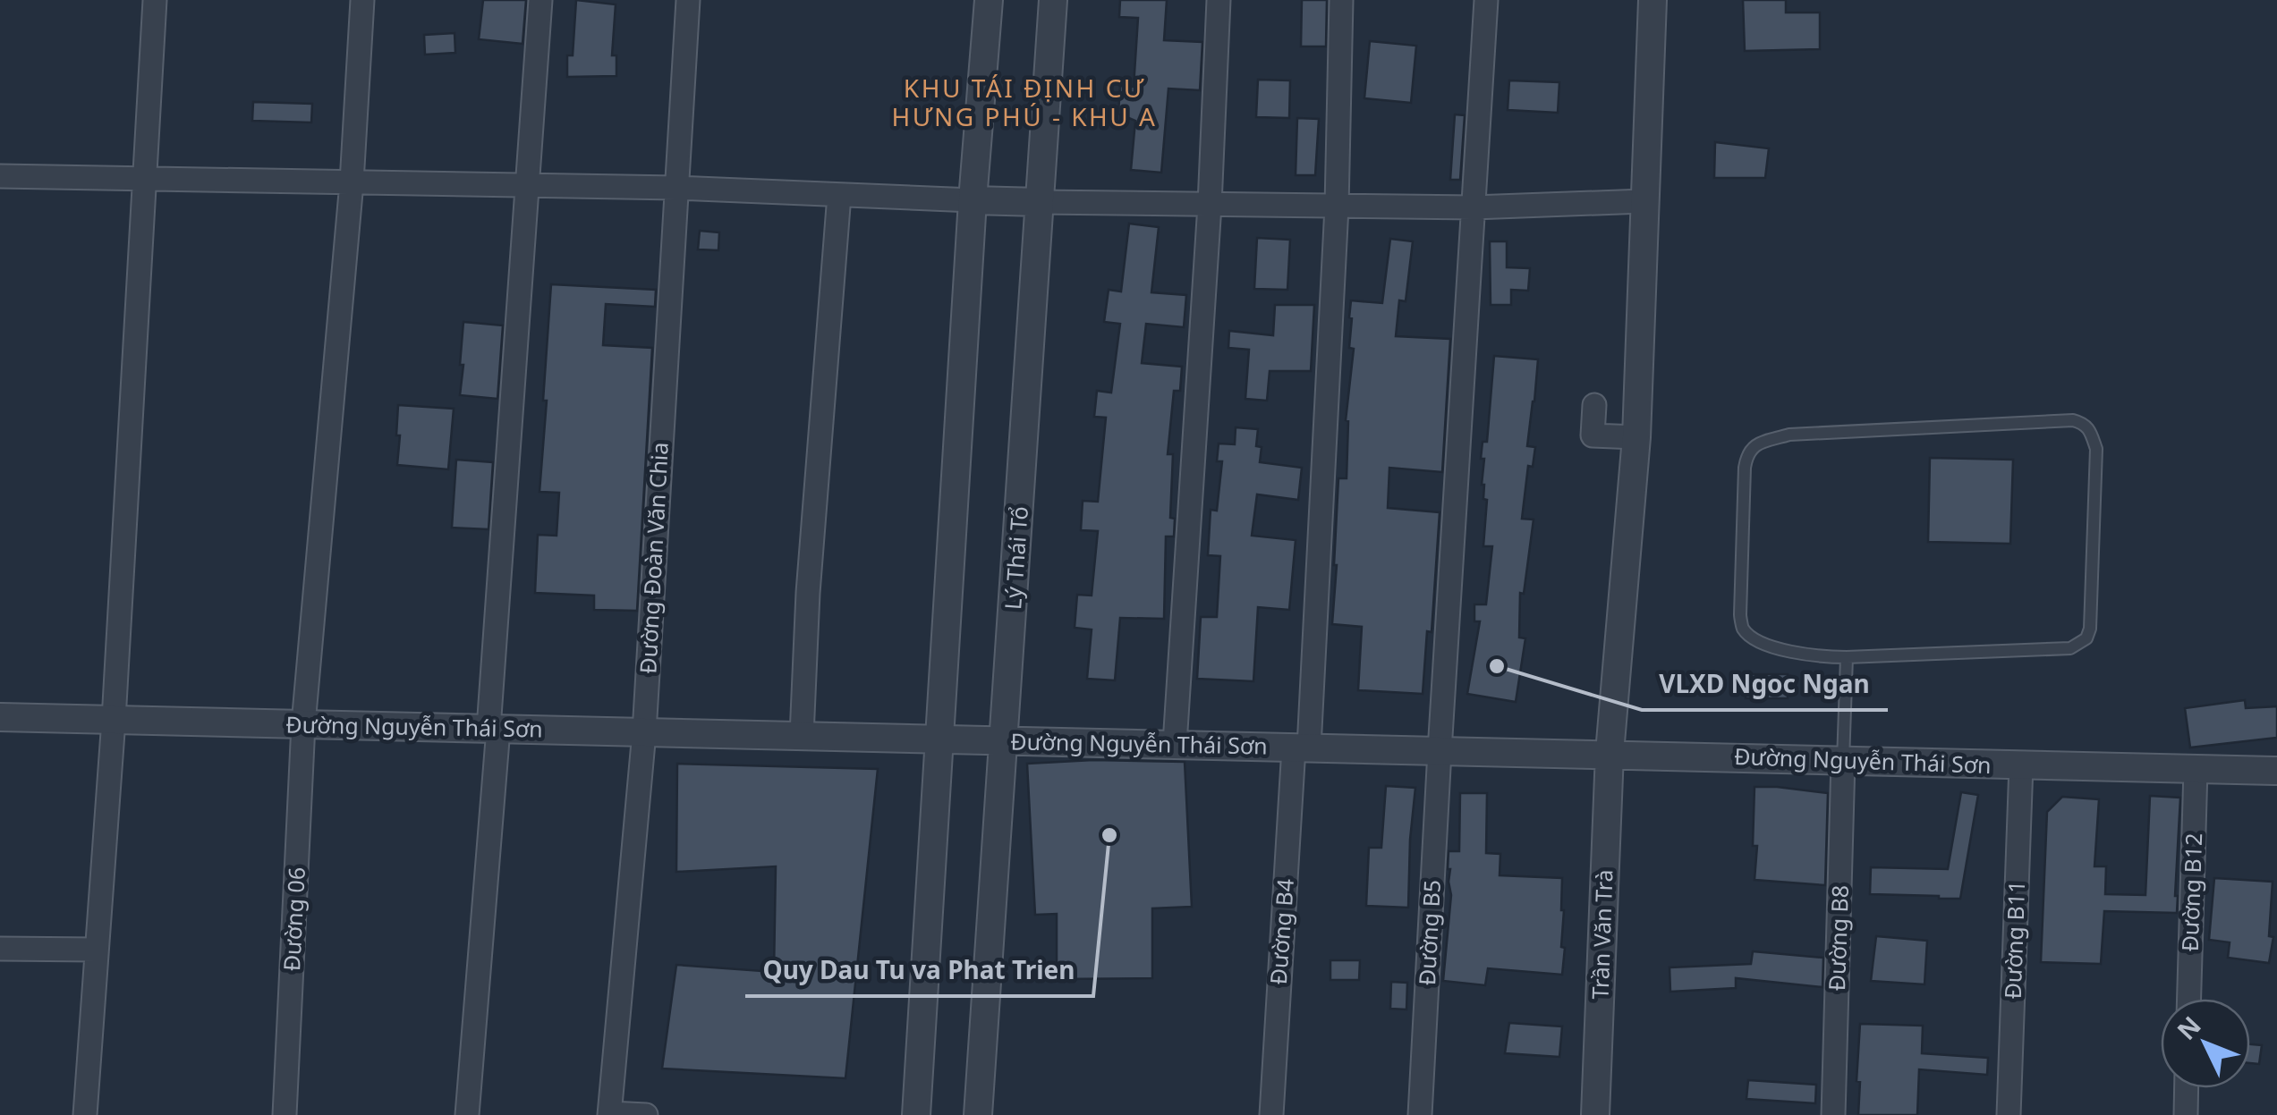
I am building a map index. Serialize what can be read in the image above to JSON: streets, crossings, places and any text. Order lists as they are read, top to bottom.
{
  "streets": {
    "street": [
      "Đường Đoàn Văn Chia",
      "Lý Thái Tổ",
      "Đường Nguyễn Thái Sơn",
      "Đường B12",
      "Đường 06",
      "Đường B4",
      "Đường B5",
      "Trần Văn Trà",
      "Đường B8",
      "Đường B11"
    ]
  },
  "crossings": [
    ["Đường Đoàn Văn Chia", "Đường Nguyễn Thái Sơn"],
    ["Lý Thái Tổ", "Đường Nguyễn Thái Sơn"],
    ["Đường Nguyễn Thái Sơn", "Đường B12"],
    ["Đường Nguyễn Thái Sơn", "Đường 06"],
    ["Đường Nguyễn Thái Sơn", "Đường B4"],
    ["Đường Nguyễn Thái Sơn", "Đường B5"],
    ["Đường Nguyễn Thái Sơn", "Trần Văn Trà"],
    ["Đường Nguyễn Thái Sơn", "Đường B8"],
    ["Đường Nguyễn Thái Sơn", "Đường B11"]
  ],
  "districts": ["KHU TÁI ĐỊNH CƯ HƯNG PHÚ - KHU A"],
  "places": ["VLXD Ngoc Ngan", "Quy Dau Tu va Phat Trien"],
  "north": "top left"
}
